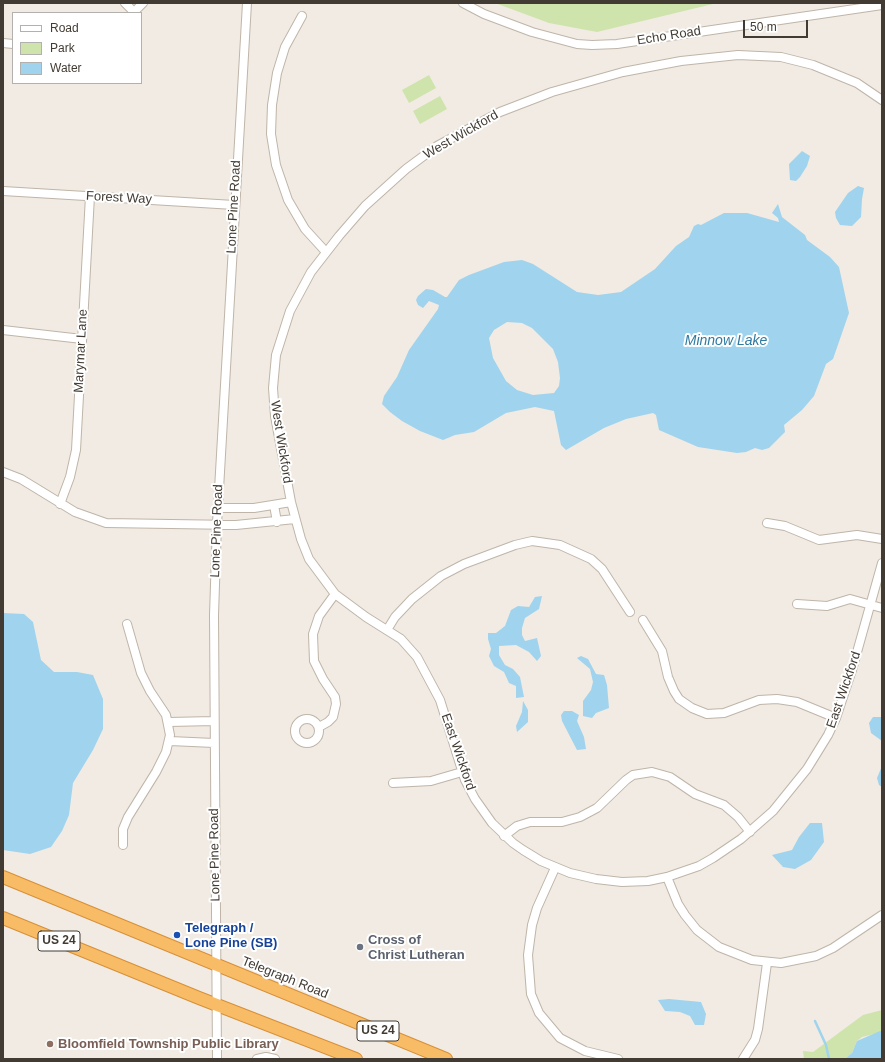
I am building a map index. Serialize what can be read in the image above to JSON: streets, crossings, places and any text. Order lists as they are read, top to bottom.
{
  "streets": {
    "highway": ["US 24", "Telegraph Road"],
    "street": [
      "Echo Road",
      "West Wickford",
      "Forest Way",
      "Lone Pine Road",
      "Marymar Lane",
      "East Wickford"
    ]
  },
  "crossings": [
    ["West Wickford", "East Wickford"],
    ["Forest Way", "Lone Pine Road"],
    ["Forest Way", "Marymar Lane"],
    ["Lone Pine Road", "US 24"],
    ["Lone Pine Road", "Telegraph Road"]
  ],
  "water": ["Minnow Lake"],
  "places": ["Telegraph / Lone Pine (SB)", "Cross of Christ Lutheran", "Bloomfield Township Public Library"],
  "legend": ["Road", "Park", "Water"],
  "scale_bar": "50 m"
}
